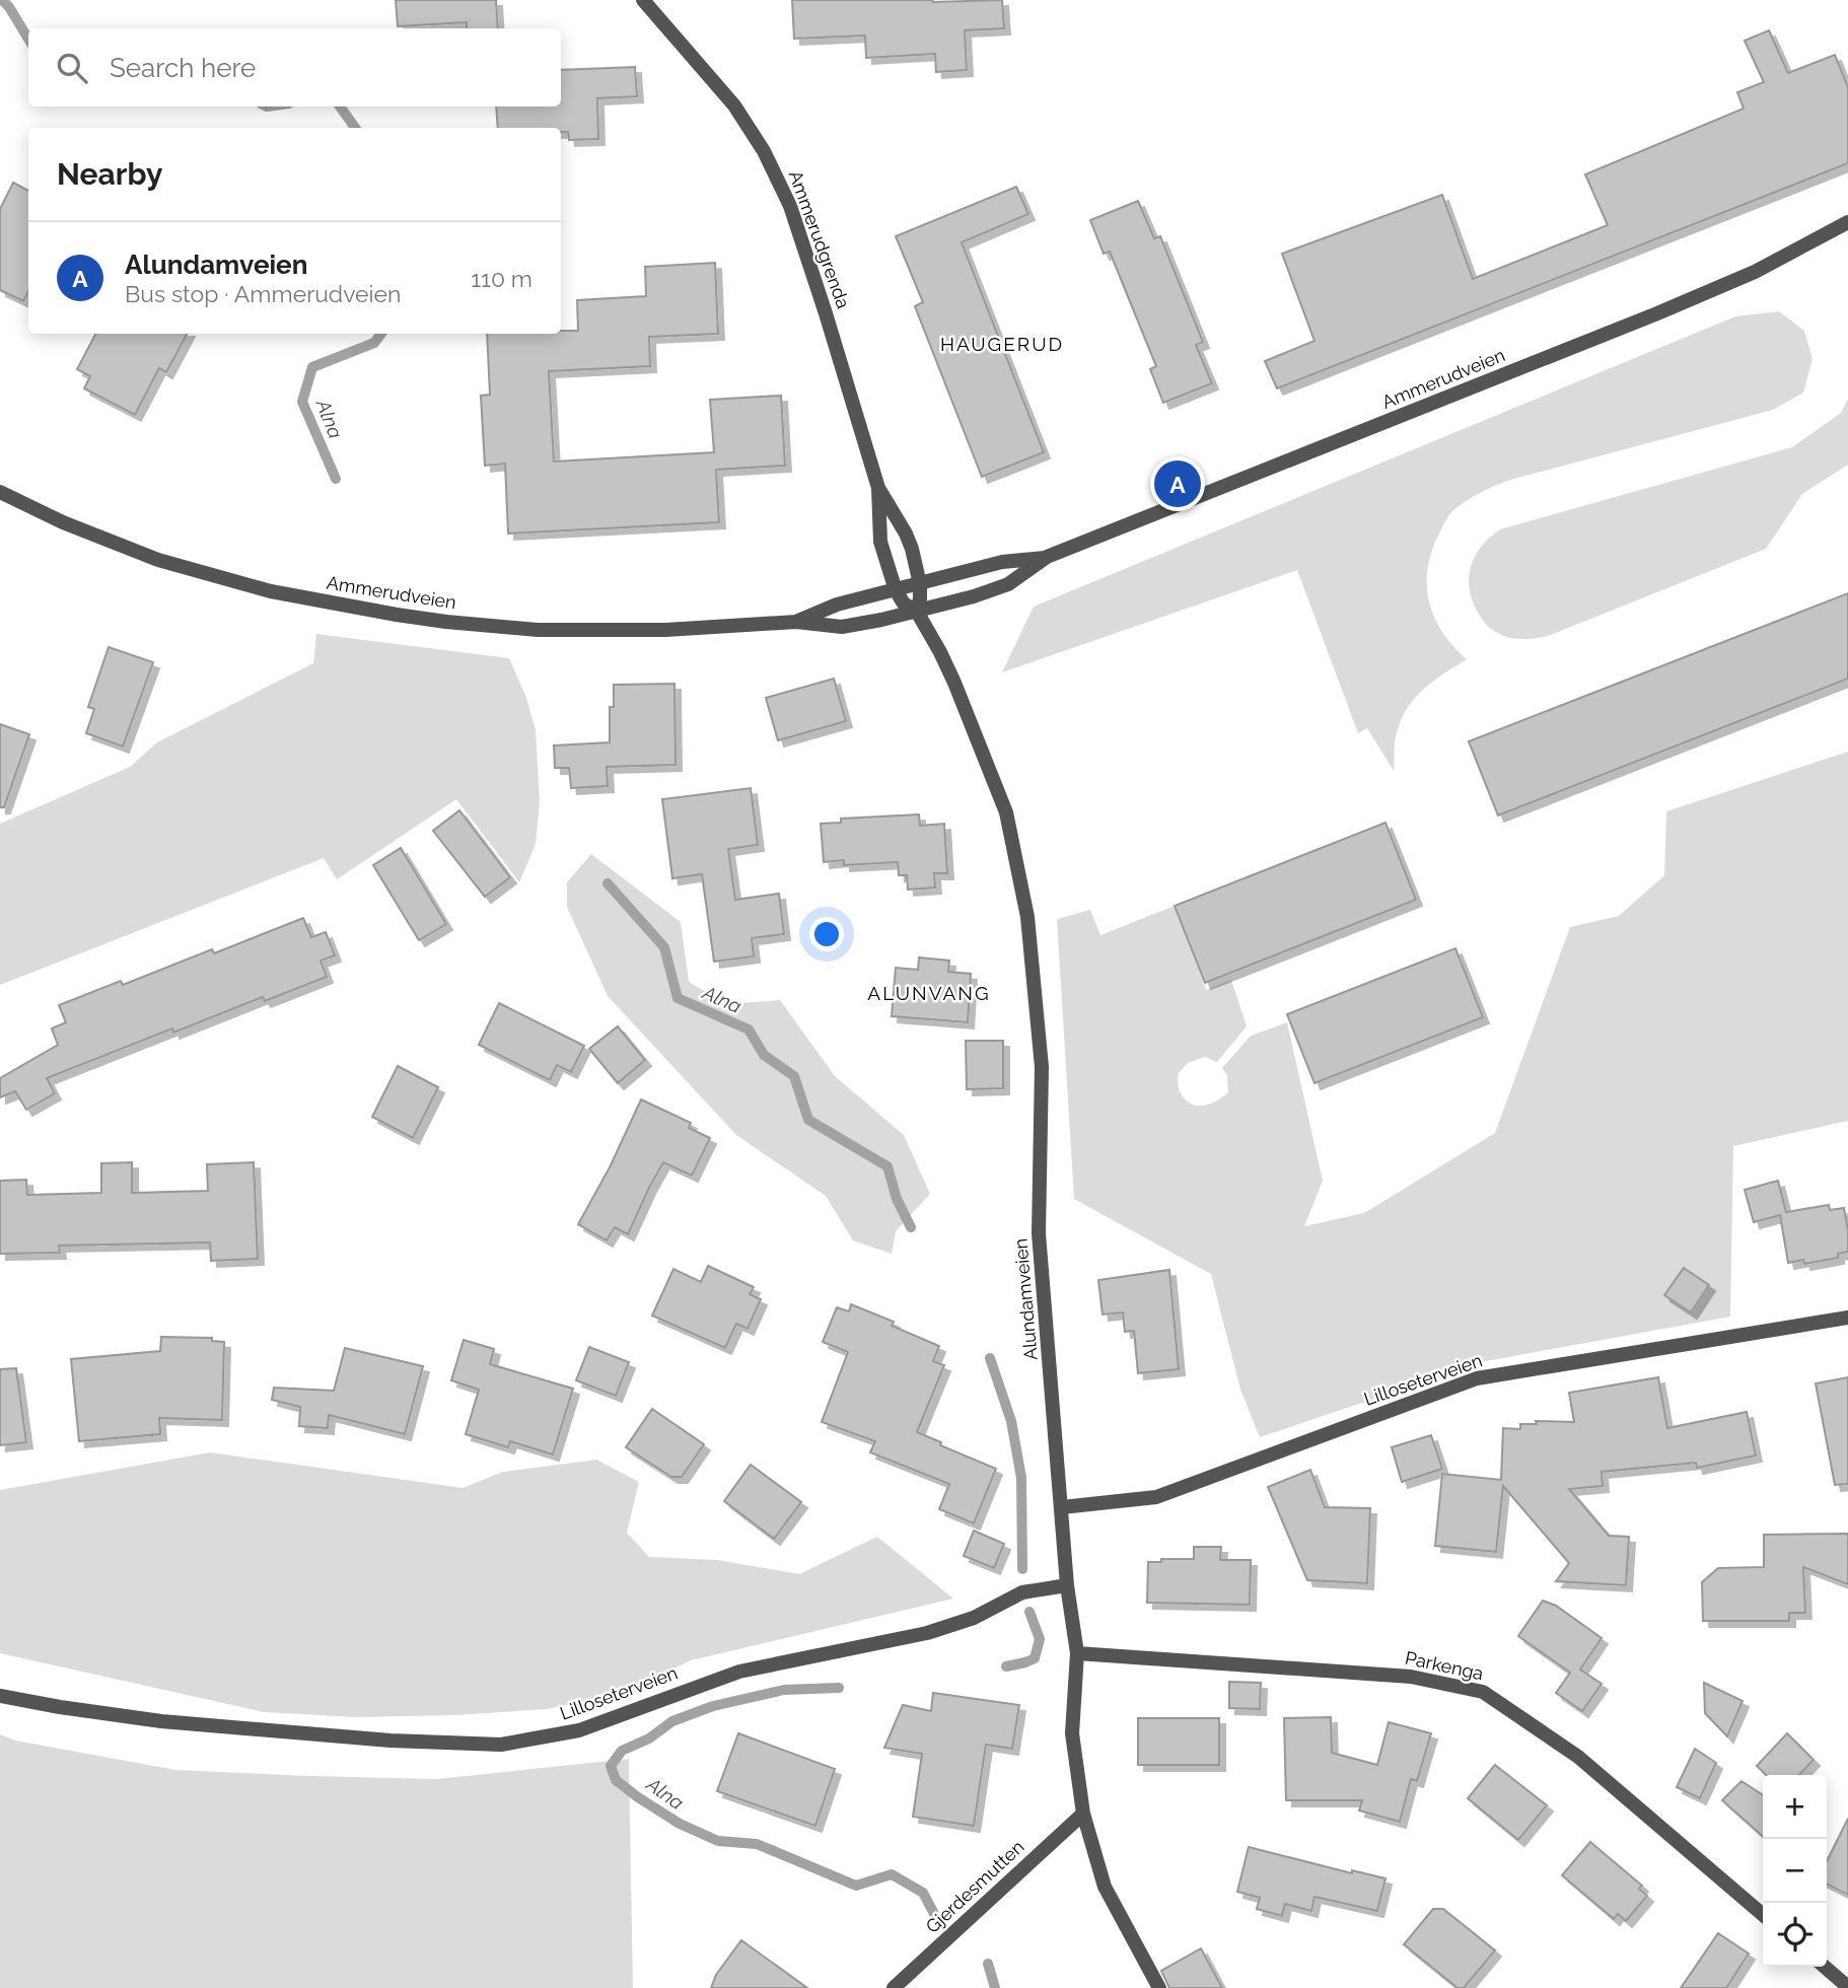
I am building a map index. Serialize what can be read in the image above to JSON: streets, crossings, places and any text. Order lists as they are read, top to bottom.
{
  "streets": {
    "street": [
      "Ammerudgrenda",
      "Ammerudveien",
      "Alundamveien",
      "Lilloseterveien",
      "Parkenga",
      "Gjerdesmutten"
    ]
  },
  "crossings": [
    ["Ammerudgrenda", "Alundamveien"],
    ["Ammerudveien", "Alundamveien"],
    ["Alundamveien", "Lilloseterveien"],
    ["Alundamveien", "Parkenga"],
    ["Alundamveien", "Gjerdesmutten"]
  ],
  "districts": ["HAUGERUD", "ALUNVANG"],
  "water": ["Alna"],
  "page": {
    "search": "Search here",
    "heading": "Nearby",
    "list": [
      {
        "mark": "A",
        "name": "Alundamveien",
        "note": "Bus stop · Ammerudveien",
        "value": "110 m"
      }
    ],
    "pins": "A",
    "map_buttons": ["+", "−"]
  }
}
